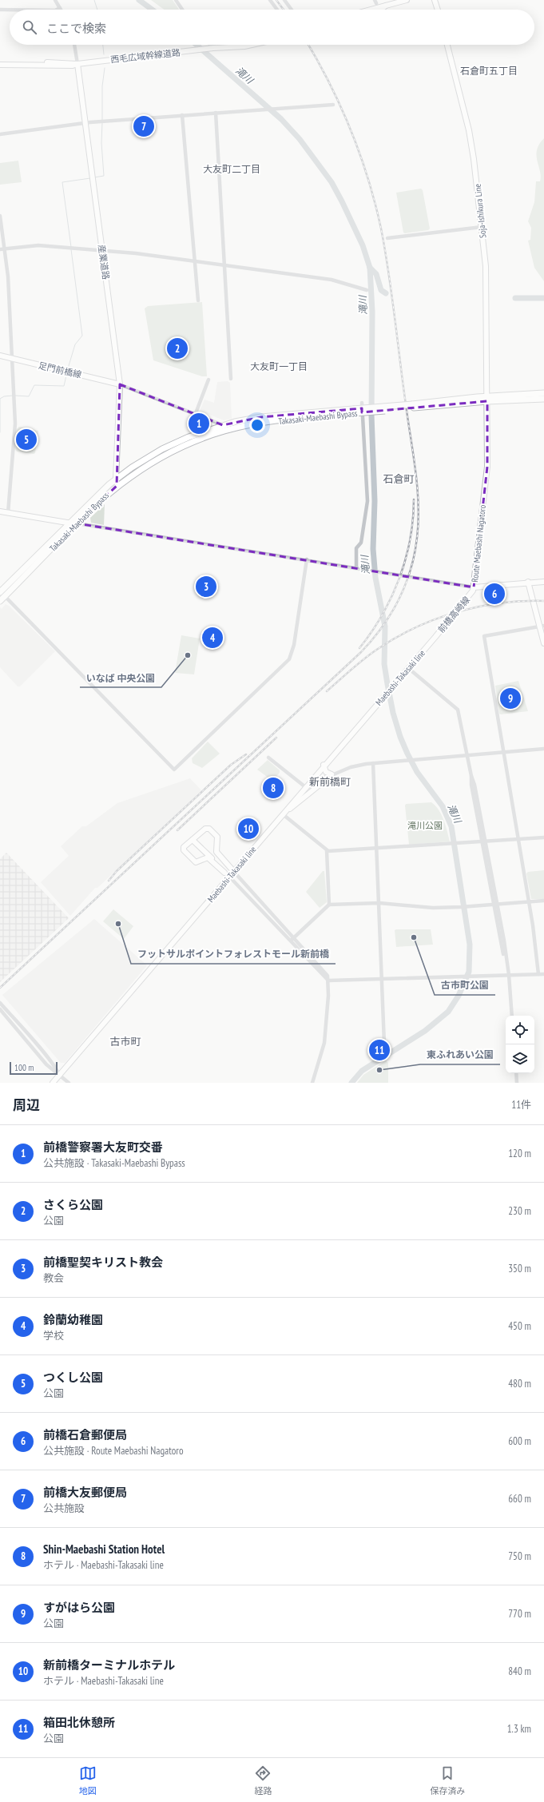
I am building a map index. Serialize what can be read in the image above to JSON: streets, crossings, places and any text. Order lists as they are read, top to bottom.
{
  "streets": {
    "highway": ["Takasaki-Maebashi Bypass"],
    "main road": [
      "西毛広域幹線道路",
      "Soja-Ishikura Line",
      "産業道路",
      "足門前橋線",
      "Route Maebashi Nagatoro",
      "Maebashi-Takasaki line"
    ]
  },
  "crossings": [
    ["西毛広域幹線道路", "産業道路"],
    ["Soja-Ishikura Line", "Takasaki-Maebashi Bypass"],
    ["Soja-Ishikura Line", "Route Maebashi Nagatoro"],
    ["産業道路", "足門前橋線"],
    ["産業道路", "Takasaki-Maebashi Bypass"],
    ["Takasaki-Maebashi Bypass", "Route Maebashi Nagatoro"],
    ["Route Maebashi Nagatoro", "Maebashi-Takasaki line"]
  ],
  "districts": [
    "石倉町五丁目",
    "大友町二丁目",
    "大友町一丁目",
    "石倉町",
    "新前橋町",
    "古市町"
  ],
  "water": ["滝川"],
  "parks": ["滝川公園"],
  "places": [
    "いなば 中央公園",
    "フットサルポイントフォレストモール新前橋",
    "古市町公園",
    "東ふれあい公園"
  ],
  "scale_bar": "100 m",
  "page": {
    "search": "ここで検索",
    "pins": [
      "7",
      "2",
      "1",
      "5",
      "3",
      "6",
      "4",
      "9",
      "8",
      "10",
      "11"
    ],
    "scale": "100 m",
    "heading": ["周辺", "11件"],
    "list": [
      {
        "mark": "1",
        "name": "前橋警察署大友町交番",
        "note": "公共施設 · Takasaki-Maebashi Bypass",
        "value": "120 m"
      },
      {
        "mark": "2",
        "name": "さくら公園",
        "note": "公園",
        "value": "230 m"
      },
      {
        "mark": "3",
        "name": "前橋聖契キリスト教会",
        "note": "教会",
        "value": "350 m"
      },
      {
        "mark": "4",
        "name": "鈴蘭幼稚園",
        "note": "学校",
        "value": "450 m"
      },
      {
        "mark": "5",
        "name": "つくし公園",
        "note": "公園",
        "value": "480 m"
      },
      {
        "mark": "6",
        "name": "前橋石倉郵便局",
        "note": "公共施設 · Route Maebashi Nagatoro",
        "value": "600 m"
      },
      {
        "mark": "7",
        "name": "前橋大友郵便局",
        "note": "公共施設",
        "value": "660 m"
      },
      {
        "mark": "8",
        "name": "Shin-Maebashi Station Hotel",
        "note": "ホテル · Maebashi-Takasaki line",
        "value": "750 m"
      },
      {
        "mark": "9",
        "name": "すがはら公園",
        "note": "公園",
        "value": "770 m"
      },
      {
        "mark": "10",
        "name": "新前橋ターミナルホテル",
        "note": "ホテル · Maebashi-Takasaki line",
        "value": "840 m"
      },
      {
        "mark": "11",
        "name": "箱田北休憩所",
        "note": "公園",
        "value": "1.3 km"
      }
    ],
    "nav": ["地図", "経路", "保存済み"]
  }
}
